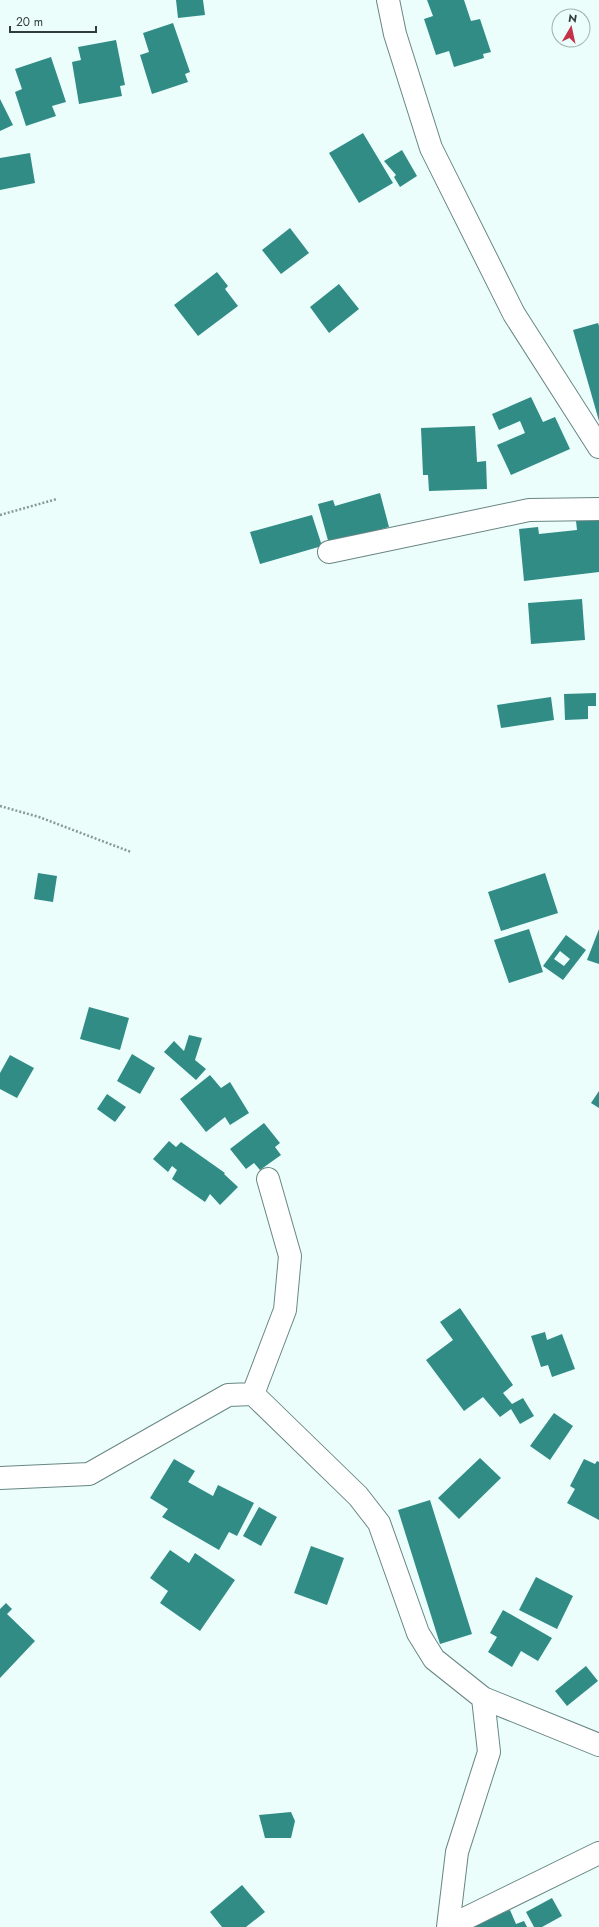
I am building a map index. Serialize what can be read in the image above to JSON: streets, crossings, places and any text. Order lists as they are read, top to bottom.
{
  "scale_bar": "20 m",
  "north": "top"
}
